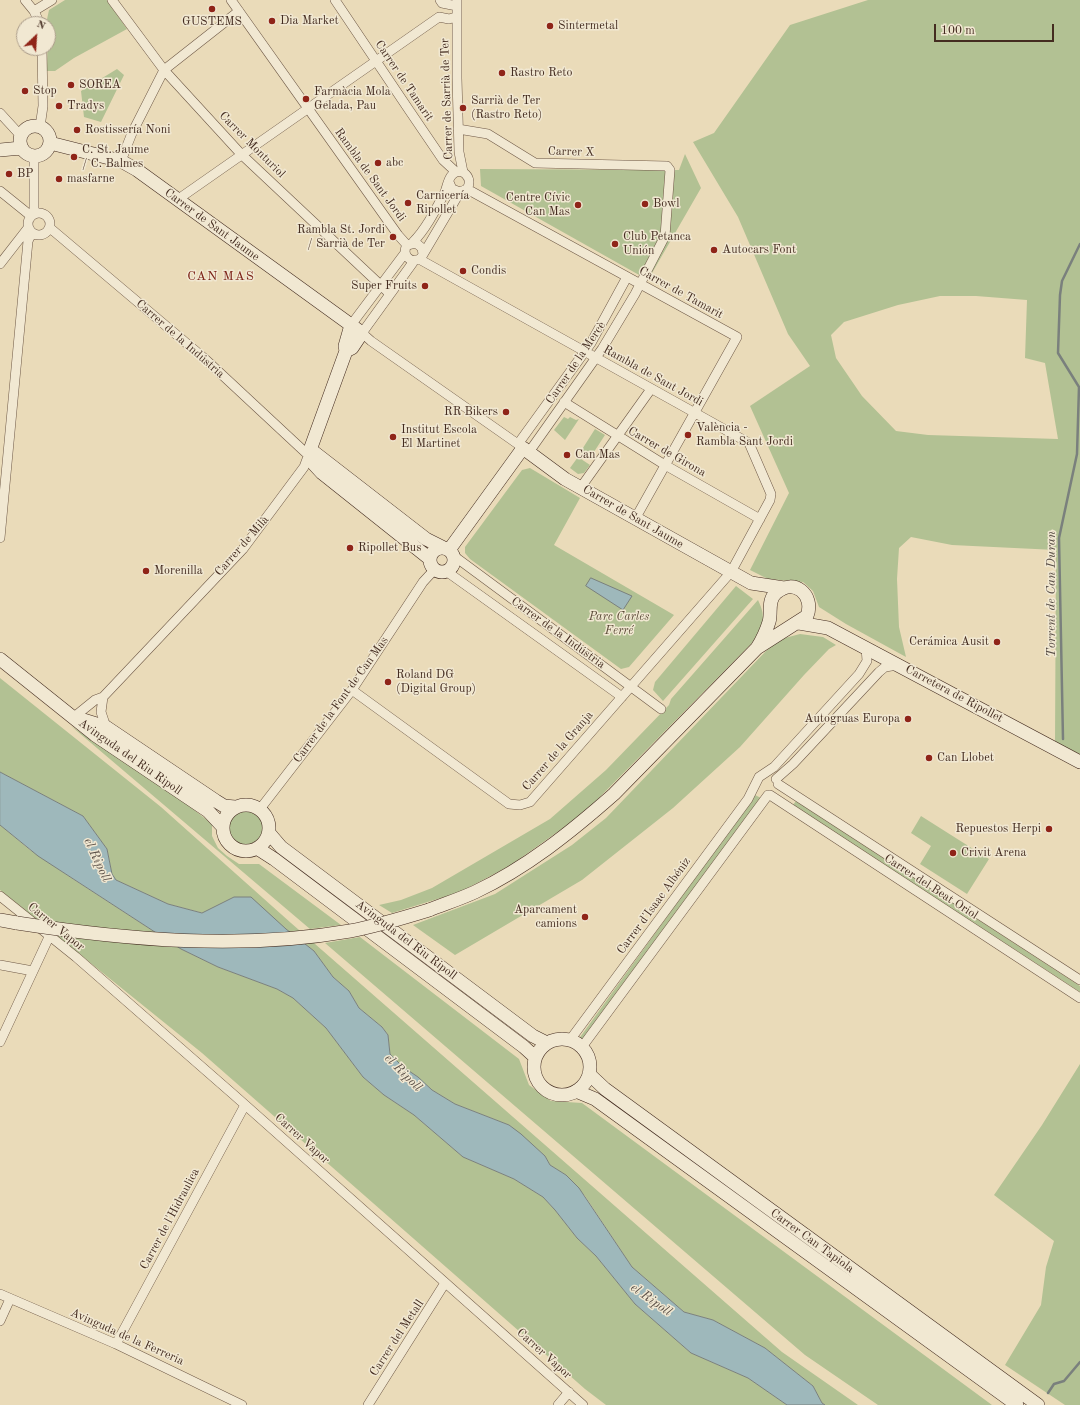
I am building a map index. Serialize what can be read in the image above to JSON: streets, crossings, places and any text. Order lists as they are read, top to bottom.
{
  "streets": {
    "street": [
      "Carrer de Tamarit",
      "Carrer de Sarrià de Ter",
      "Carrer Monturiol",
      "Carrer X",
      "Rambla de Sant Jordi",
      "Carrer de Sant Jaume",
      "Carrer de la Indústria",
      "Carrer de la Mercè",
      "Carrer de Girona",
      "Carrer de Milà",
      "Carretera de Ripollet",
      "Carrer de la Font de Can Mas",
      "Carrer de la Granja",
      "Avinguda del Riu Ripoll",
      "Carrer del Beat Oriol",
      "Carrer d'Isaac Albéniz",
      "Carrer Vapor",
      "Carrer de l'Hidraulica",
      "Carrer Can Tapiola",
      "Avinguda de la Ferreria",
      "Carrer del Metall"
    ]
  },
  "crossings": [
    ["Carrer de Tamarit", "Carrer de Sarrià de Ter"],
    ["Carrer de Tamarit", "Rambla de Sant Jordi"],
    ["Carrer de Tamarit", "Carrer de la Mercè"],
    ["Carrer de Sarrià de Ter", "Carrer X"],
    ["Carrer X", "Carrer de la Mercè"],
    ["Rambla de Sant Jordi", "Carrer de Sant Jaume"],
    ["Rambla de Sant Jordi", "Carrer de la Mercè"],
    ["Rambla de Sant Jordi", "Carrer de Girona"],
    ["Rambla de Sant Jordi", "Carrer de la Granja"],
    ["Carrer de Sant Jaume", "Carrer de la Mercè"],
    ["Carrer de Sant Jaume", "Carrer de Milà"],
    ["Carrer de Sant Jaume", "Carretera de Ripollet"],
    ["Carrer de Sant Jaume", "Carrer de la Granja"],
    ["Carrer de la Indústria", "Carrer de Milà"],
    ["Carrer de la Indústria", "Carrer de la Font de Can Mas"],
    ["Carrer de la Indústria", "Carrer de la Granja"],
    ["Carrer de la Mercè", "Carrer de Girona"],
    ["Carrer de Milà", "Avinguda del Riu Ripoll"],
    ["Carretera de Ripollet", "Carrer d'Isaac Albéniz"],
    ["Carrer de la Font de Can Mas", "Carrer de la Granja"],
    ["Carrer de la Font de Can Mas", "Avinguda del Riu Ripoll"],
    ["Avinguda del Riu Ripoll", "Carrer d'Isaac Albéniz"],
    ["Avinguda del Riu Ripoll", "Carrer Can Tapiola"],
    ["Carrer del Beat Oriol", "Carrer d'Isaac Albéniz"],
    ["Carrer d'Isaac Albéniz", "Carrer Can Tapiola"],
    ["Carrer Vapor", "Carrer de l'Hidraulica"],
    ["Carrer Vapor", "Carrer del Metall"],
    ["Carrer de l'Hidraulica", "Avinguda de la Ferreria"]
  ],
  "districts": ["CAN MAS"],
  "water": ["Torrent de Can Duran", "el Ripoll"],
  "parks": ["Parc Carles Ferré"],
  "places": [
    "GUSTEMS",
    "Dia Market",
    "Sintermetal",
    "Rastro Reto",
    "SOREA",
    "Stop",
    "Farmàcia Mola Gelada, Pau",
    "Tradys",
    "Sarrià de Ter (Rastro Reto)",
    "Rostissería Noni",
    "C. St. Jaume / C. Balmes",
    "abc",
    "BP",
    "masfarne",
    "Carnicería Ripollet",
    "Bowl",
    "Centre Cívic Can Mas",
    "Rambla St. Jordi / Sarrià de Ter",
    "Club Petanca Unión",
    "Autocars Font",
    "Condis",
    "Super Fruits",
    "RR Bikers",
    "València - Rambla Sant Jordi",
    "Institut Escola El Martinet",
    "Can Mas",
    "Ripollet Bus",
    "Morenilla",
    "Cerámica Ausit",
    "Roland DG (Digital Group)",
    "Autogruas Europa",
    "Can Llobet",
    "Repuestos Herpi",
    "Crivit Arena",
    "Aparcament camions"
  ],
  "scale_bar": "100 m",
  "north": "top right"
}
